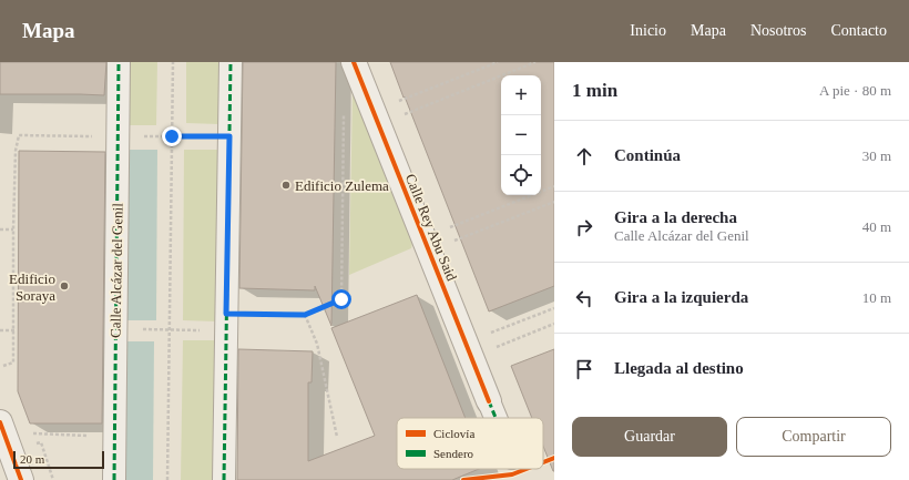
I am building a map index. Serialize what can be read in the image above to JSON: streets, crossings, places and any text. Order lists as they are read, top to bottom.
{
  "streets": {
    "street": ["Calle Rey Abu Said", "Calle Alcázar del Genil"]
  },
  "places": ["Edificio Zulema", "Edificio Soraya"],
  "legend": ["Ciclovía", "Sendero"],
  "scale_bar": "20 m",
  "page": {
    "header": "Mapa",
    "nav": [
      "Inicio",
      "Mapa",
      "Nosotros",
      "Contacto"
    ],
    "heading": ["1 min", "A pie · 80 m"],
    "map_buttons": ["+", "−"],
    "list": [
      ["Continúa", "30 m"],
      ["Gira a la derecha", "Calle Alcázar del Genil", "40 m"],
      ["Gira a la izquierda", "10 m"],
      "Llegada al destino"
    ],
    "buttons": ["Guardar", "Compartir"],
    "scale": "20 m"
  }
}
